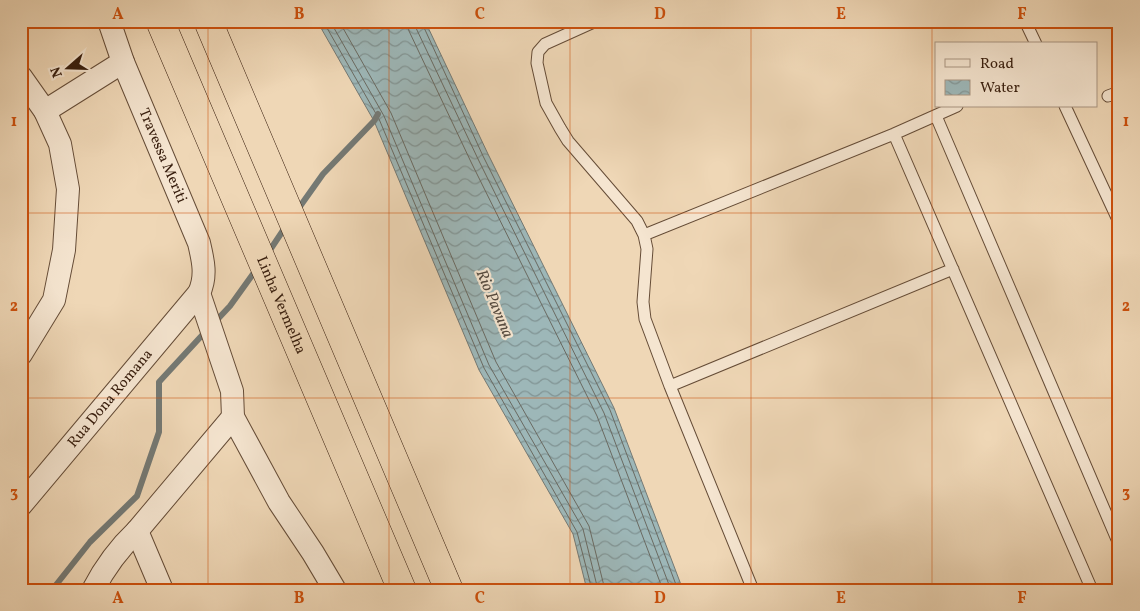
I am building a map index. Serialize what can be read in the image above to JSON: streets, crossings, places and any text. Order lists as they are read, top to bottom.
{
  "streets": {
    "highway": ["Linha Vermelha"],
    "street": ["Travessa Meriti", "Rua Dona Romana"]
  },
  "crossings": [
    ["Travessa Meriti", "Rua Dona Romana"]
  ],
  "water": ["Rio Pavuna"],
  "legend": ["Road", "Water"],
  "north": "left",
  "grid": {
    "columns": [
      "A",
      "B",
      "C",
      "D",
      "E",
      "F"
    ],
    "rows": ["1", "2", "3"]
  }
}
